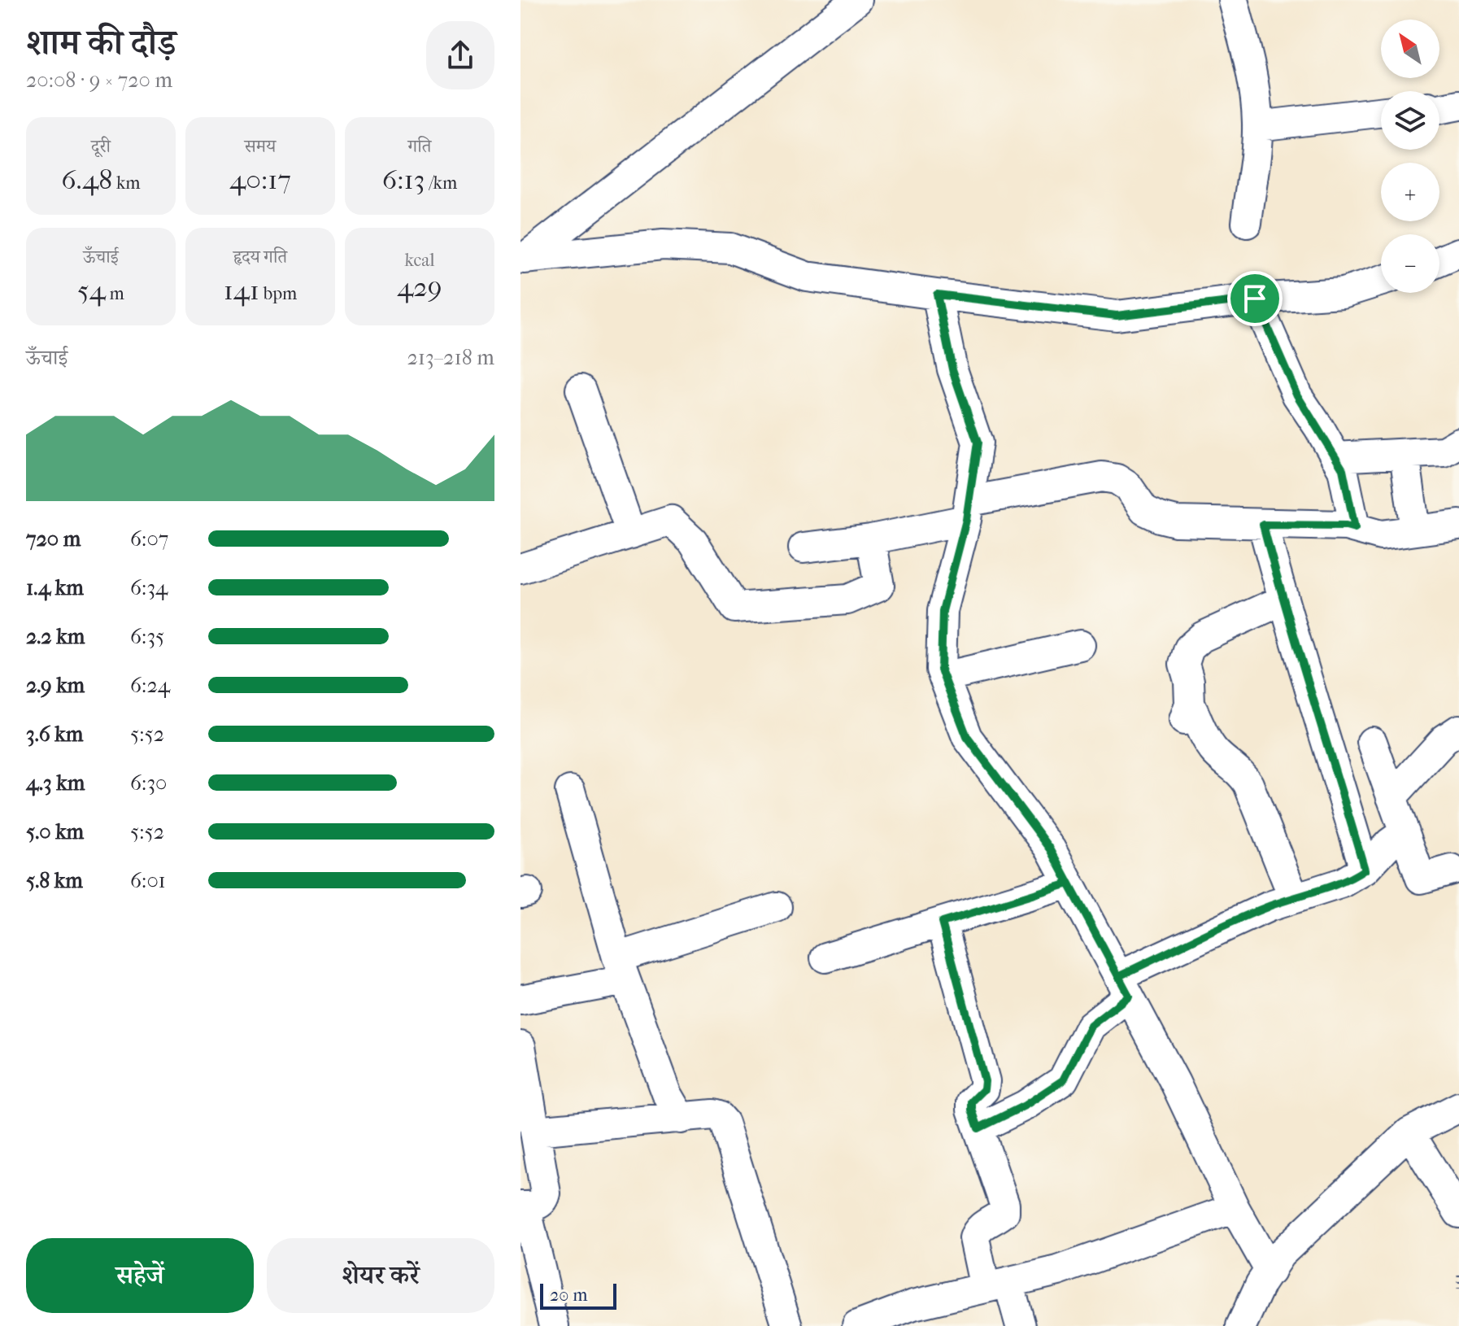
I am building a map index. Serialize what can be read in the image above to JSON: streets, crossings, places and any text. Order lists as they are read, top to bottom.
{
  "scale_bar": "20 m",
  "north": "top left",
  "page": {
    "heading": ["शाम की दौड़", "20:08 · 9 × 720 m"],
    "map_buttons": ["+", "−"],
    "stats": [
      ["दूरी", "6.48 km"],
      ["समय", "40:17"],
      ["गति", "6:13 /km"],
      ["ऊँचाई", "54 m"],
      ["हृदय गति", "141 bpm"],
      ["kcal", "429"]
    ],
    "chart": ["ऊँचाई", "213–218 m"],
    "list": [
      {
        "name": "720 m",
        "note": "6:07"
      },
      {
        "name": "1.4 km",
        "note": "6:34"
      },
      {
        "name": "2.2 km",
        "note": "6:35"
      },
      {
        "name": "2.9 km",
        "note": "6:24"
      },
      {
        "name": "3.6 km",
        "note": "5:52"
      },
      {
        "name": "4.3 km",
        "note": "6:30"
      },
      {
        "name": "5.0 km",
        "note": "5:52"
      },
      {
        "name": "5.8 km",
        "note": "6:01"
      }
    ],
    "buttons": ["सहेजें", "शेयर करें"],
    "scale": "20 m"
  }
}
